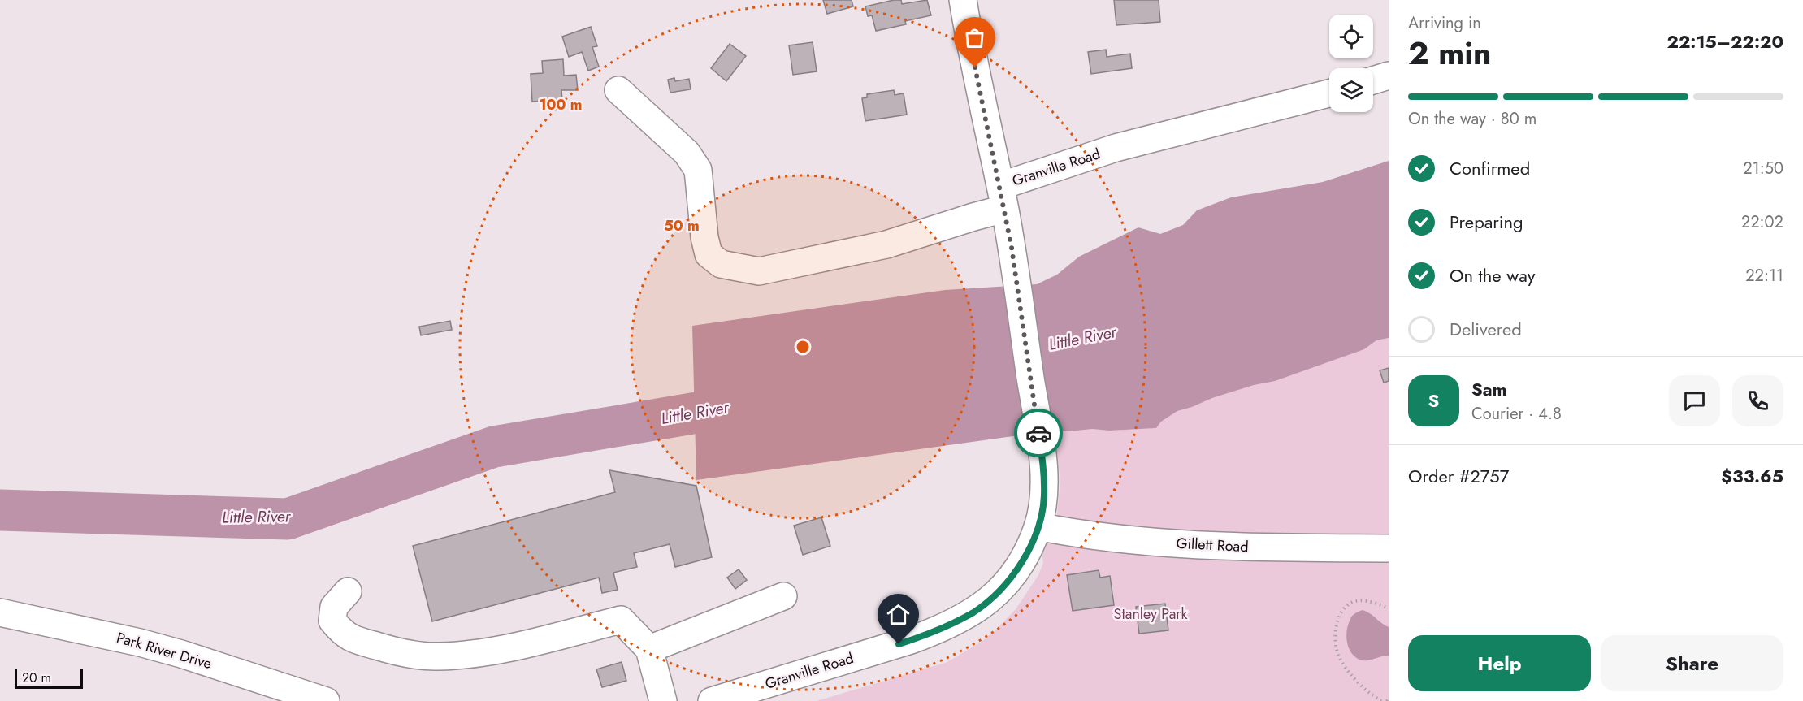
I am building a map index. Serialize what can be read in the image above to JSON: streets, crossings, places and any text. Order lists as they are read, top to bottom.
{
  "streets": {
    "street": ["Granville Road", "Gillett Road", "Park River Drive"]
  },
  "crossings": [
    ["Granville Road", "Gillett Road"]
  ],
  "water": ["Little River"],
  "parks": ["Stanley Park"],
  "scale_bar": "20 m",
  "page": {
    "heading": ["2 min", "Arriving in", "22:15–22:20"],
    "panel": [
      "Sam",
      "Courier · 4.8",
      "Order #2757",
      "$33.65"
    ],
    "bar": "On the way · 80 m",
    "list": [
      ["Confirmed", "21:50"],
      ["Preparing", "22:02"],
      ["On the way", "22:11"],
      "Delivered"
    ],
    "round": "S",
    "buttons": ["Help", "Share"],
    "scale": "20 m"
  },
  "rings": ["100 m", "50 m"]
}
